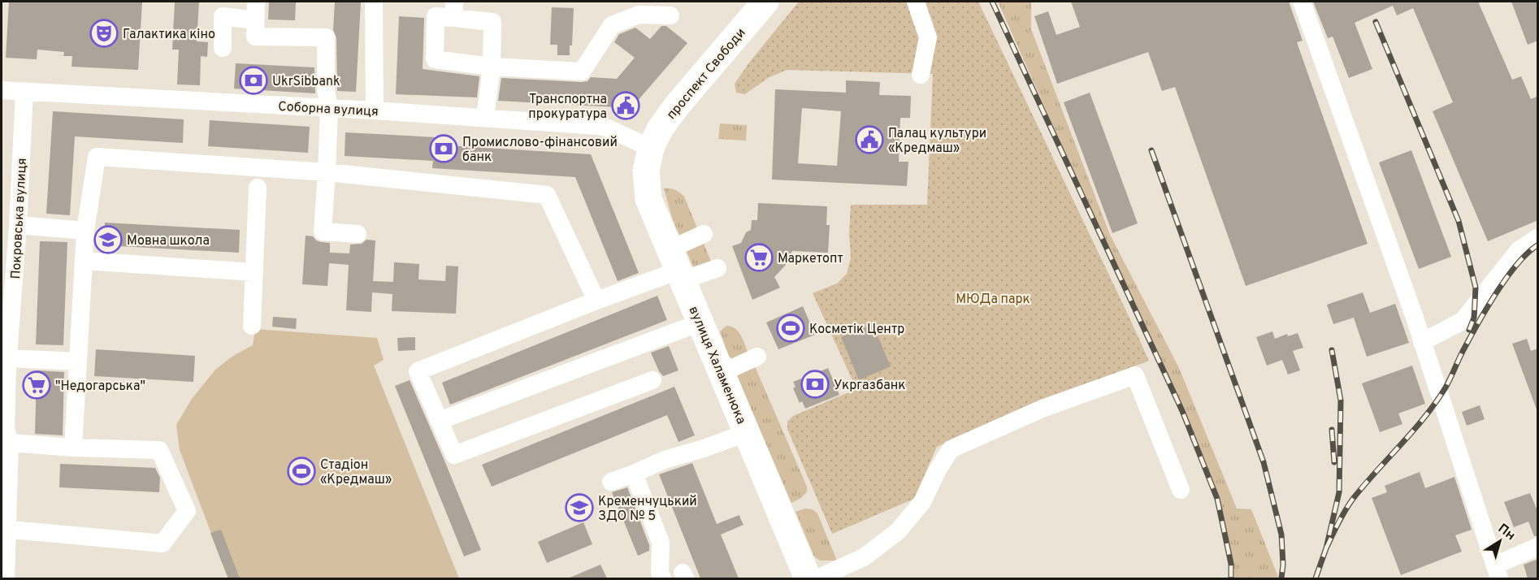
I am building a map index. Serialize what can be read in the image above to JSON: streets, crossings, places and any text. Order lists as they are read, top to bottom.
{
  "streets": {
    "highway": ["проспект Свободи", "вулиця Халаменюка"],
    "street": ["Соборна вулиця", "Покровська вулиця"]
  },
  "crossings": [
    ["проспект Свободи", "Соборна вулиця"],
    ["проспект Свободи", "вулиця Халаменюка"],
    ["Соборна вулиця", "Покровська вулиця"],
    ["Соборна вулиця", "вулиця Халаменюка"]
  ],
  "parks": ["МЮДа парк"],
  "places": {
    "theatre": ["Галактика кіно"],
    "bank": ["UkrSibbank", "Промислово-фінансовий банк", "Укргазбанк"],
    "public building": ["Транспортна прокуратура", "Палац культури «Кредмаш»"],
    "school or university": ["Мовна школа", "Кременчуцький ЗДО № 5"],
    "supermarket": ["Маркетопт", "\"Недогарська\""],
    "sports": ["Косметік Центр", "Стадіон «Кредмаш»"]
  },
  "north": "top right"
}
